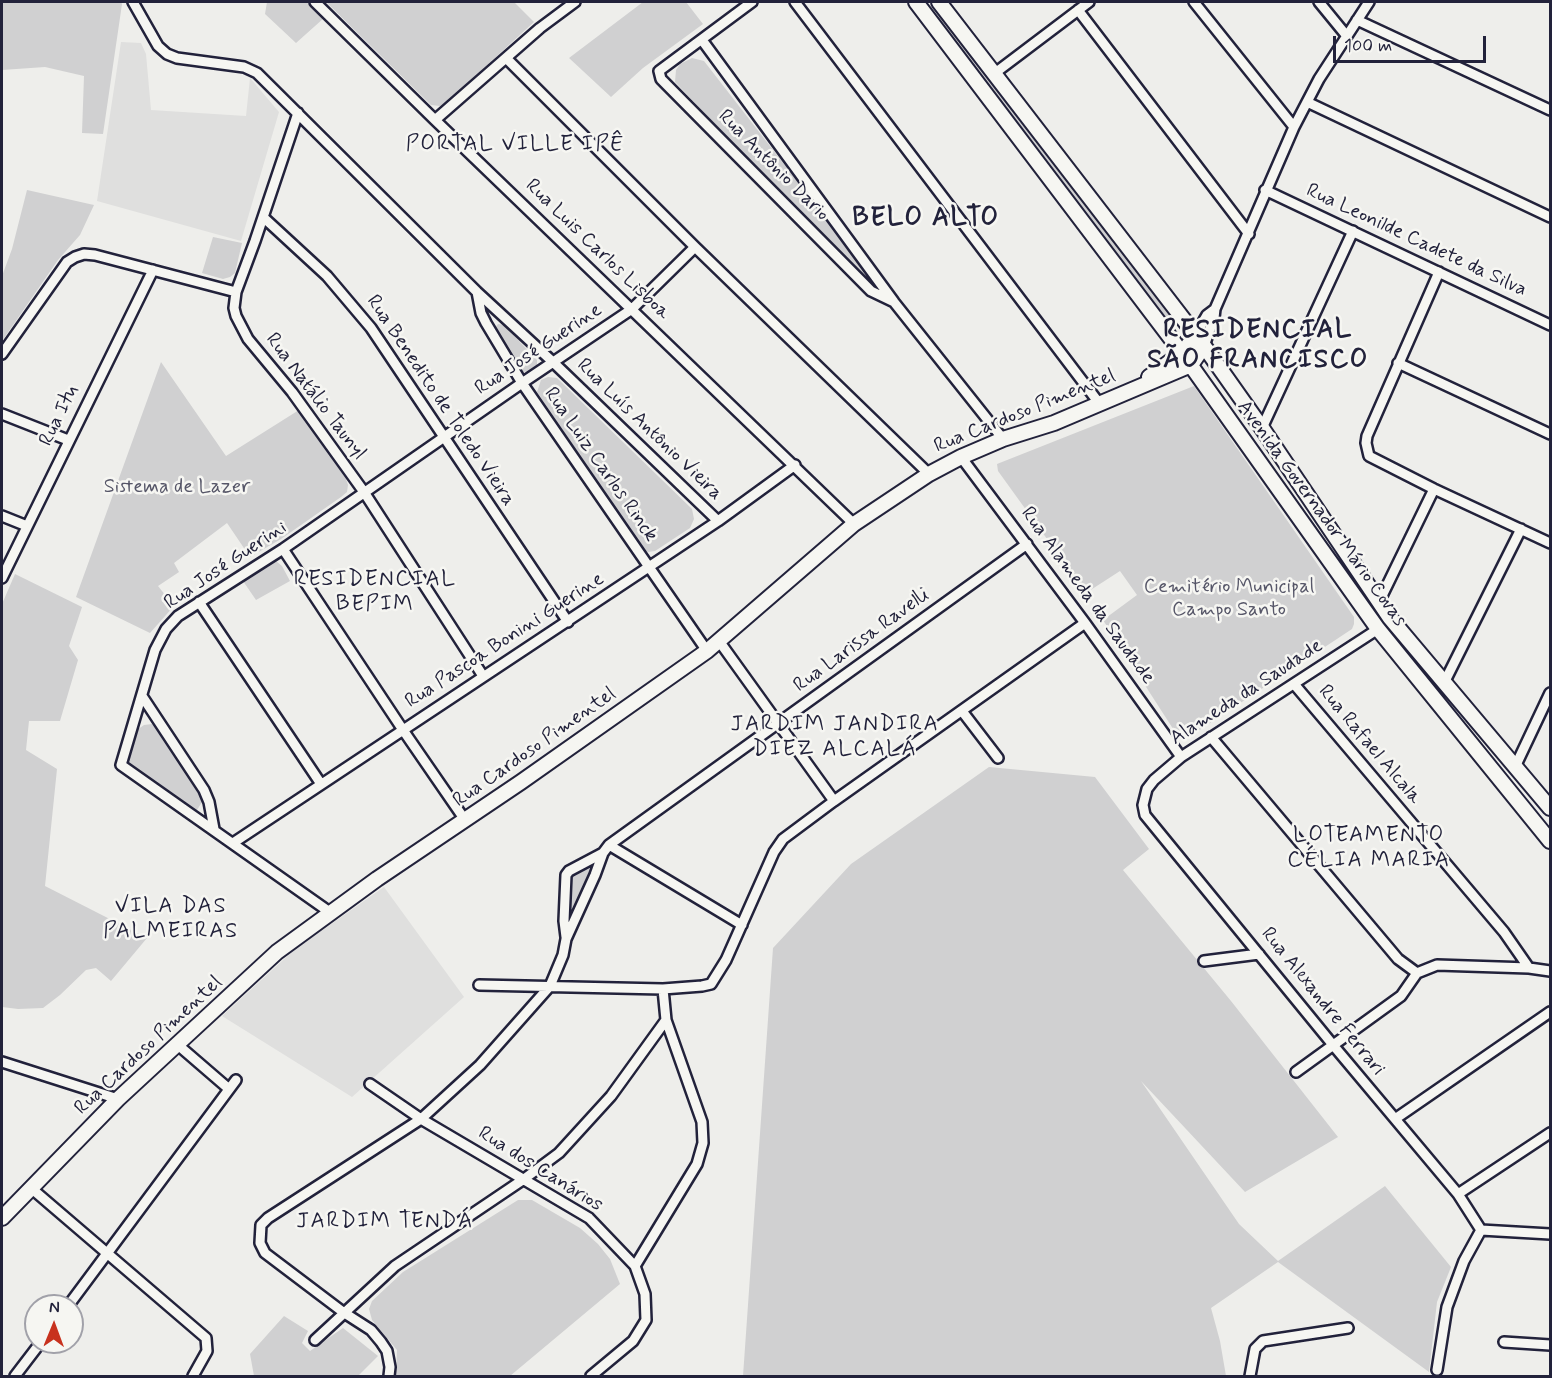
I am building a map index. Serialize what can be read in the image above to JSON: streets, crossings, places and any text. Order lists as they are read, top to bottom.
{
  "streets": {
    "main road": ["Rua Cardoso Pimentel", "Avenida Governador Mário Covas"],
    "street": [
      "Rua Antônio Dario",
      "Rua Leonilde Cadete da Silva",
      "Rua Luis Carlos Lisboa",
      "Rua José Guerine",
      "Rua Natálio Taunyl",
      "Rua Benedito de Toledo Vieira",
      "Rua Itu",
      "Rua Luís Antônio Vieira",
      "Rua Luiz Carlos Rinck",
      "Rua José Guerini",
      "Rua Alameda da Saudade",
      "Rua Pascoa Bonini Guerine",
      "Rua Larissa Ravelli",
      "Alameda da Saudade",
      "Rua Rafael Alcala",
      "Rua Alexandre Ferrari",
      "Rua dos Canários"
    ]
  },
  "crossings": [
    ["Rua Leonilde Cadete da Silva", "Rua Cardoso Pimentel"],
    ["Rua Luis Carlos Lisboa", "Rua José Guerine"],
    ["Rua Luis Carlos Lisboa", "Rua Cardoso Pimentel"],
    ["Rua Luis Carlos Lisboa", "Rua Pascoa Bonini Guerine"],
    ["Rua José Guerine", "Rua Natálio Taunyl"],
    ["Rua José Guerine", "Rua Benedito de Toledo Vieira"],
    ["Rua José Guerine", "Rua Luís Antônio Vieira"],
    ["Rua José Guerine", "Rua Luiz Carlos Rinck"],
    ["Rua José Guerine", "Rua José Guerini"],
    ["Rua Natálio Taunyl", "Rua Benedito de Toledo Vieira"],
    ["Rua Natálio Taunyl", "Rua Luís Antônio Vieira"],
    ["Rua Natálio Taunyl", "Rua José Guerini"],
    ["Rua Natálio Taunyl", "Rua Pascoa Bonini Guerine"],
    ["Rua Benedito de Toledo Vieira", "Rua Pascoa Bonini Guerine"],
    ["Rua Cardoso Pimentel", "Rua Luiz Carlos Rinck"],
    ["Rua Cardoso Pimentel", "Avenida Governador Mário Covas"],
    ["Rua Cardoso Pimentel", "Rua Alameda da Saudade"],
    ["Rua Luís Antônio Vieira", "Rua Luiz Carlos Rinck"],
    ["Rua Luís Antônio Vieira", "Rua Pascoa Bonini Guerine"],
    ["Rua Luiz Carlos Rinck", "Rua Pascoa Bonini Guerine"],
    ["Avenida Governador Mário Covas", "Alameda da Saudade"],
    ["Rua Alameda da Saudade", "Rua Larissa Ravelli"],
    ["Rua Alameda da Saudade", "Alameda da Saudade"],
    ["Alameda da Saudade", "Rua Rafael Alcala"],
    ["Alameda da Saudade", "Rua Alexandre Ferrari"]
  ],
  "districts": [
    "PORTAL VILLE IPÊ",
    "BELO ALTO",
    "RESIDENCIAL SÃO FRANCISCO",
    "RESIDENCIAL BEPIM",
    "JARDIM JANDIRA DIEZ ALCALÁ",
    "LOTEAMENTO CÉLIA MARIA",
    "VILA DAS PALMEIRAS",
    "JARDIM TENDÁ"
  ],
  "parks": ["Sistema de Lazer", "Cemitério Municipal Campo Santo"],
  "scale_bar": "100 m",
  "north": "top"
}
